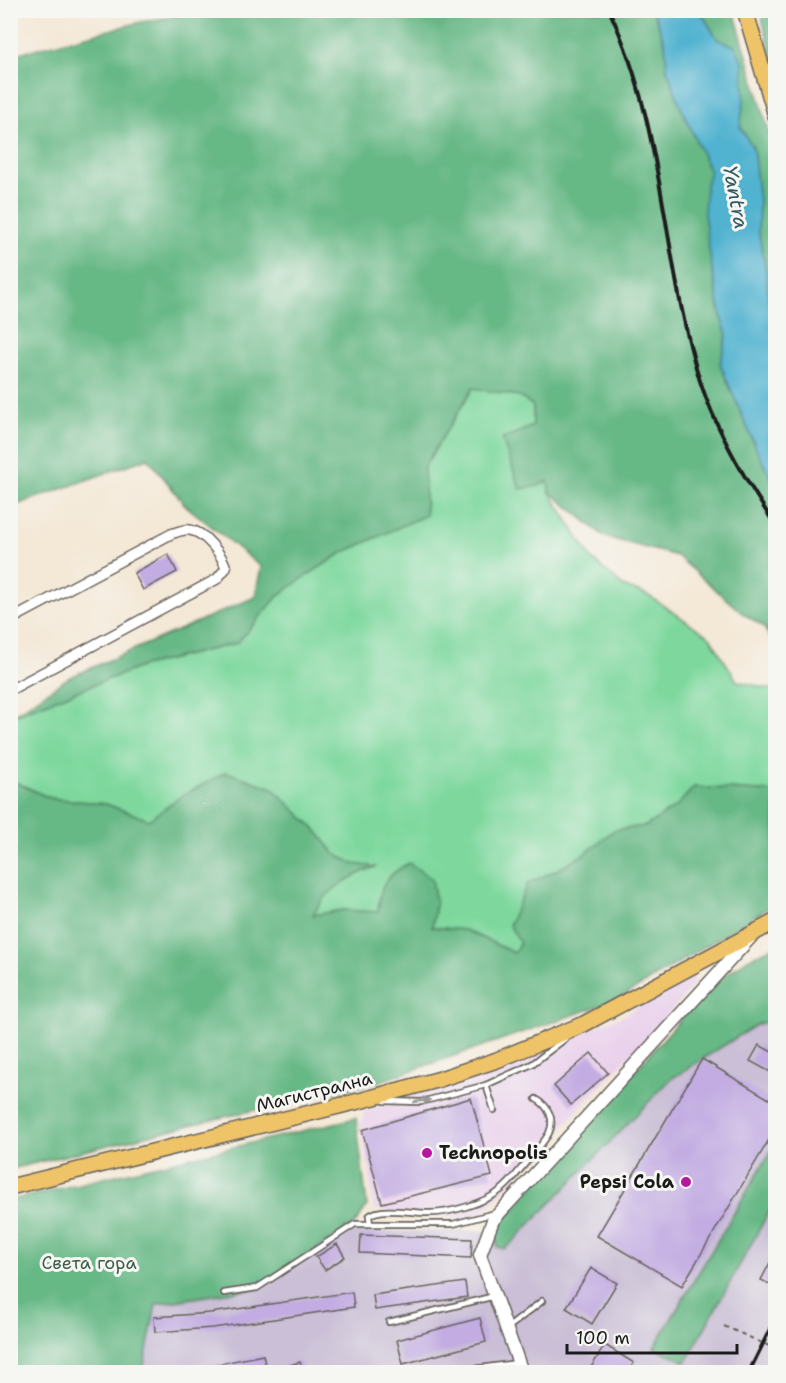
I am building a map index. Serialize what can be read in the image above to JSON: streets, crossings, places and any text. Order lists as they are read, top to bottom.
{
  "streets": {
    "main road": ["Магистрална"]
  },
  "water": ["Yantra"],
  "parks": ["Света гора"],
  "places": ["Technopolis", "Pepsi Cola"],
  "scale_bar": "100 m"
}
